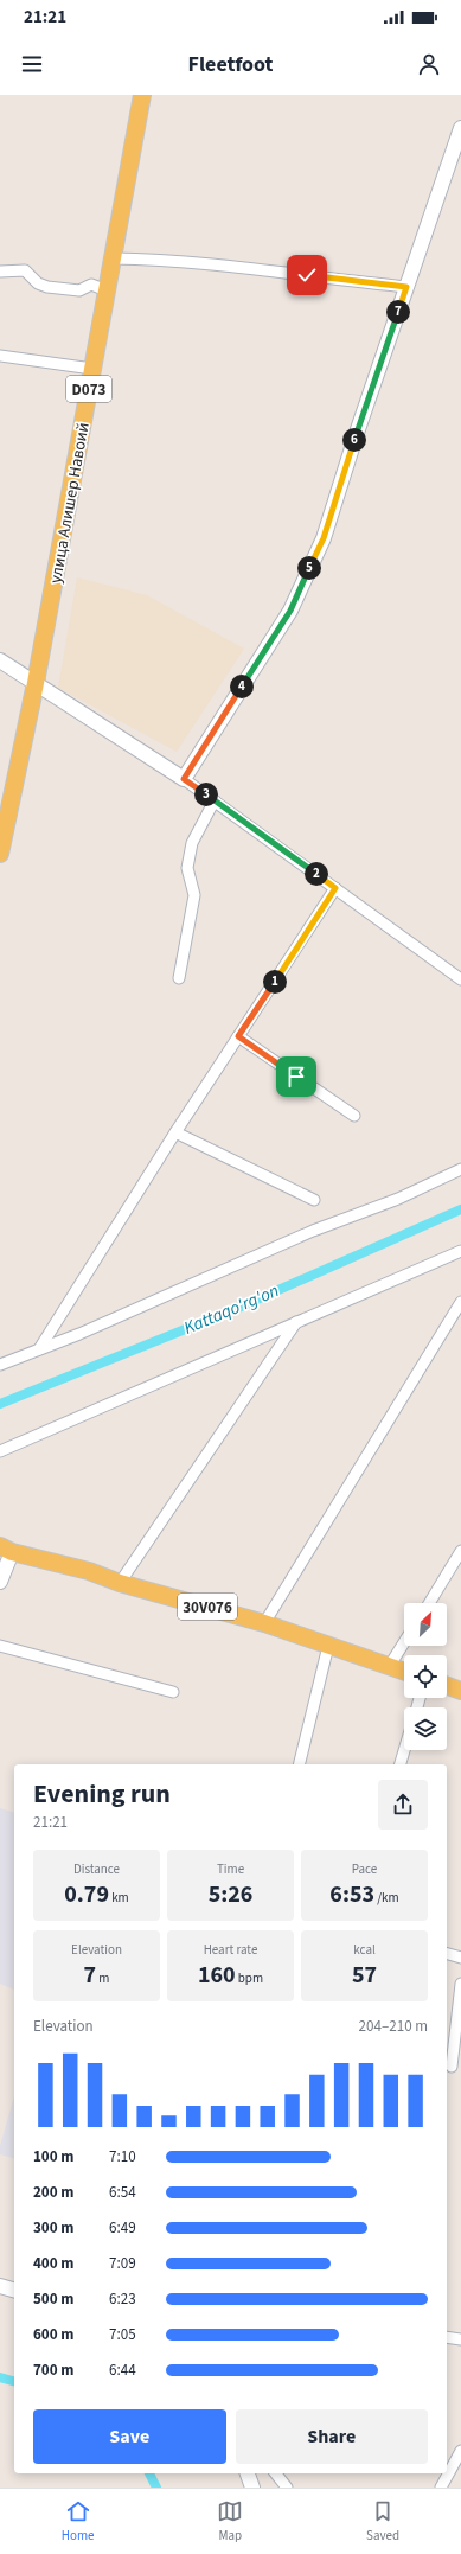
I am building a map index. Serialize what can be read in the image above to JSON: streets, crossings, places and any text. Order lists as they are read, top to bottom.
{
  "streets": {
    "main road": ["D073", "улица Алишер Навоий", "30V076"]
  },
  "water": ["Kattaqo'rg'on"],
  "north": "top right",
  "page": {
    "status": "21:21",
    "header": "Fleetfoot",
    "pins": [
      "7",
      "6",
      "5",
      "4",
      "3",
      "2",
      "1"
    ],
    "heading": ["Evening run", "21:21"],
    "stats": [
      ["Distance", "0.79 km"],
      ["Time", "5:26"],
      ["Pace", "6:53 /km"],
      ["Elevation", "7 m"],
      ["Heart rate", "160 bpm"],
      ["kcal", "57"]
    ],
    "chart": ["Elevation", "204–210 m"],
    "list": [
      {
        "name": "100 m",
        "note": "7:10"
      },
      {
        "name": "200 m",
        "note": "6:54"
      },
      {
        "name": "300 m",
        "note": "6:49"
      },
      {
        "name": "400 m",
        "note": "7:09"
      },
      {
        "name": "500 m",
        "note": "6:23"
      },
      {
        "name": "600 m",
        "note": "7:05"
      },
      {
        "name": "700 m",
        "note": "6:44"
      }
    ],
    "buttons": ["Save", "Share"],
    "tabs": ["Home", "Map", "Saved"]
  }
}
